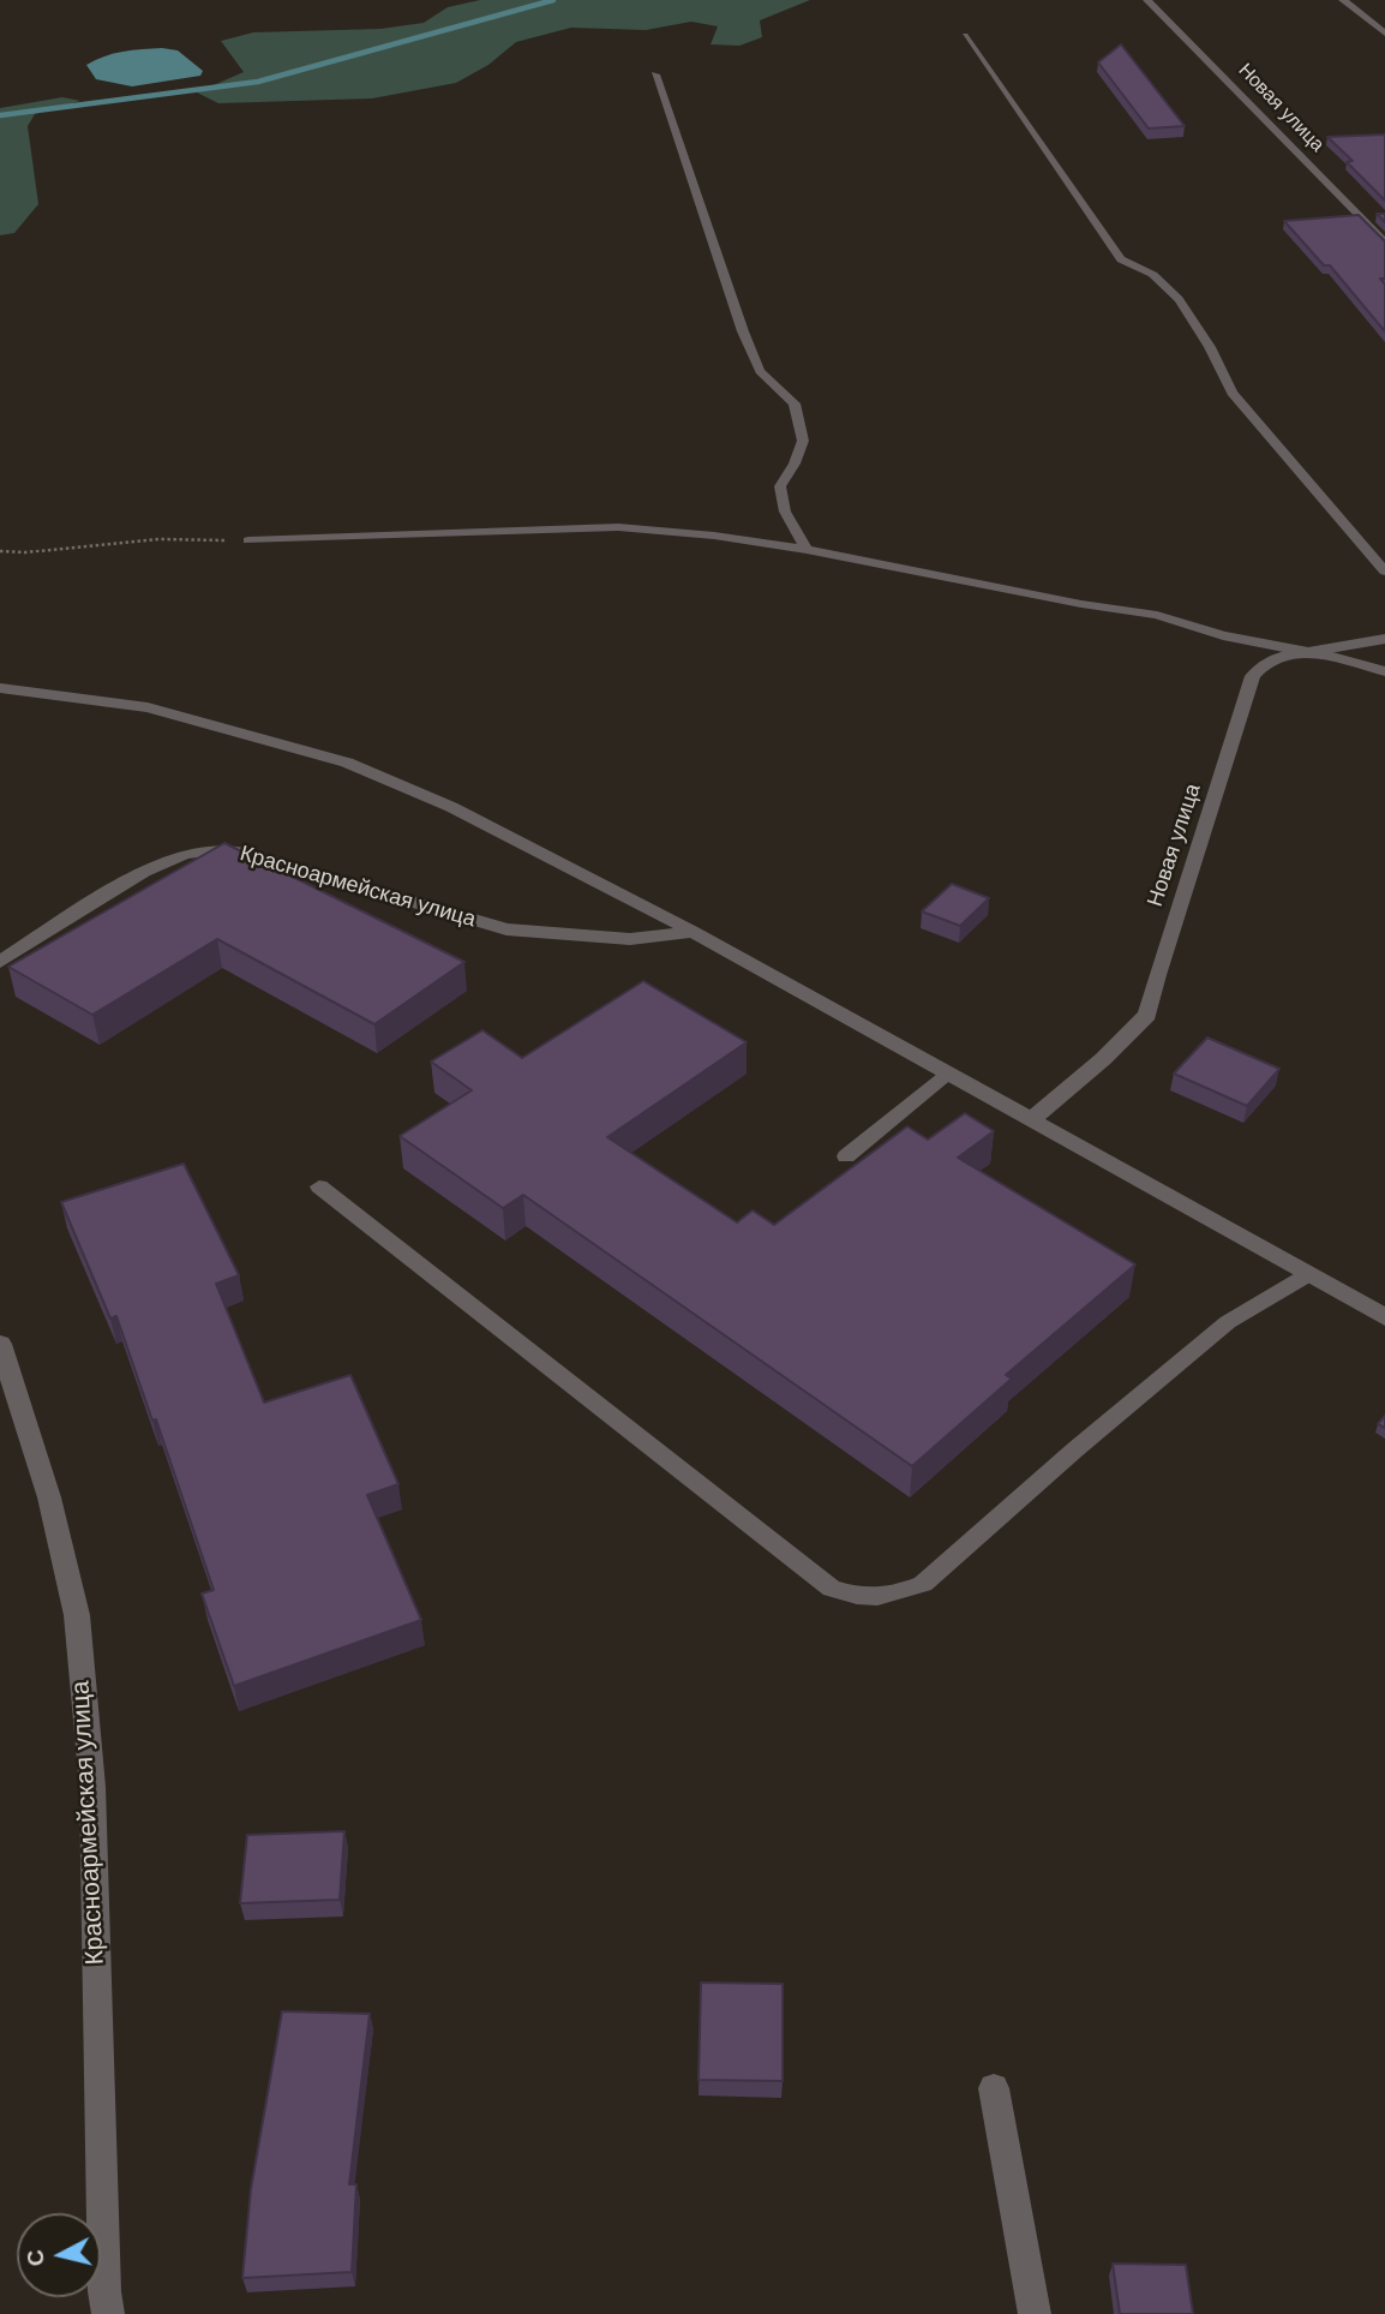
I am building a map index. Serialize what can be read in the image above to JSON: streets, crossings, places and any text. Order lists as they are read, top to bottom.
{
  "streets": {
    "street": ["Новая улица", "Красноармейская улица"]
  },
  "north": "left"
}
